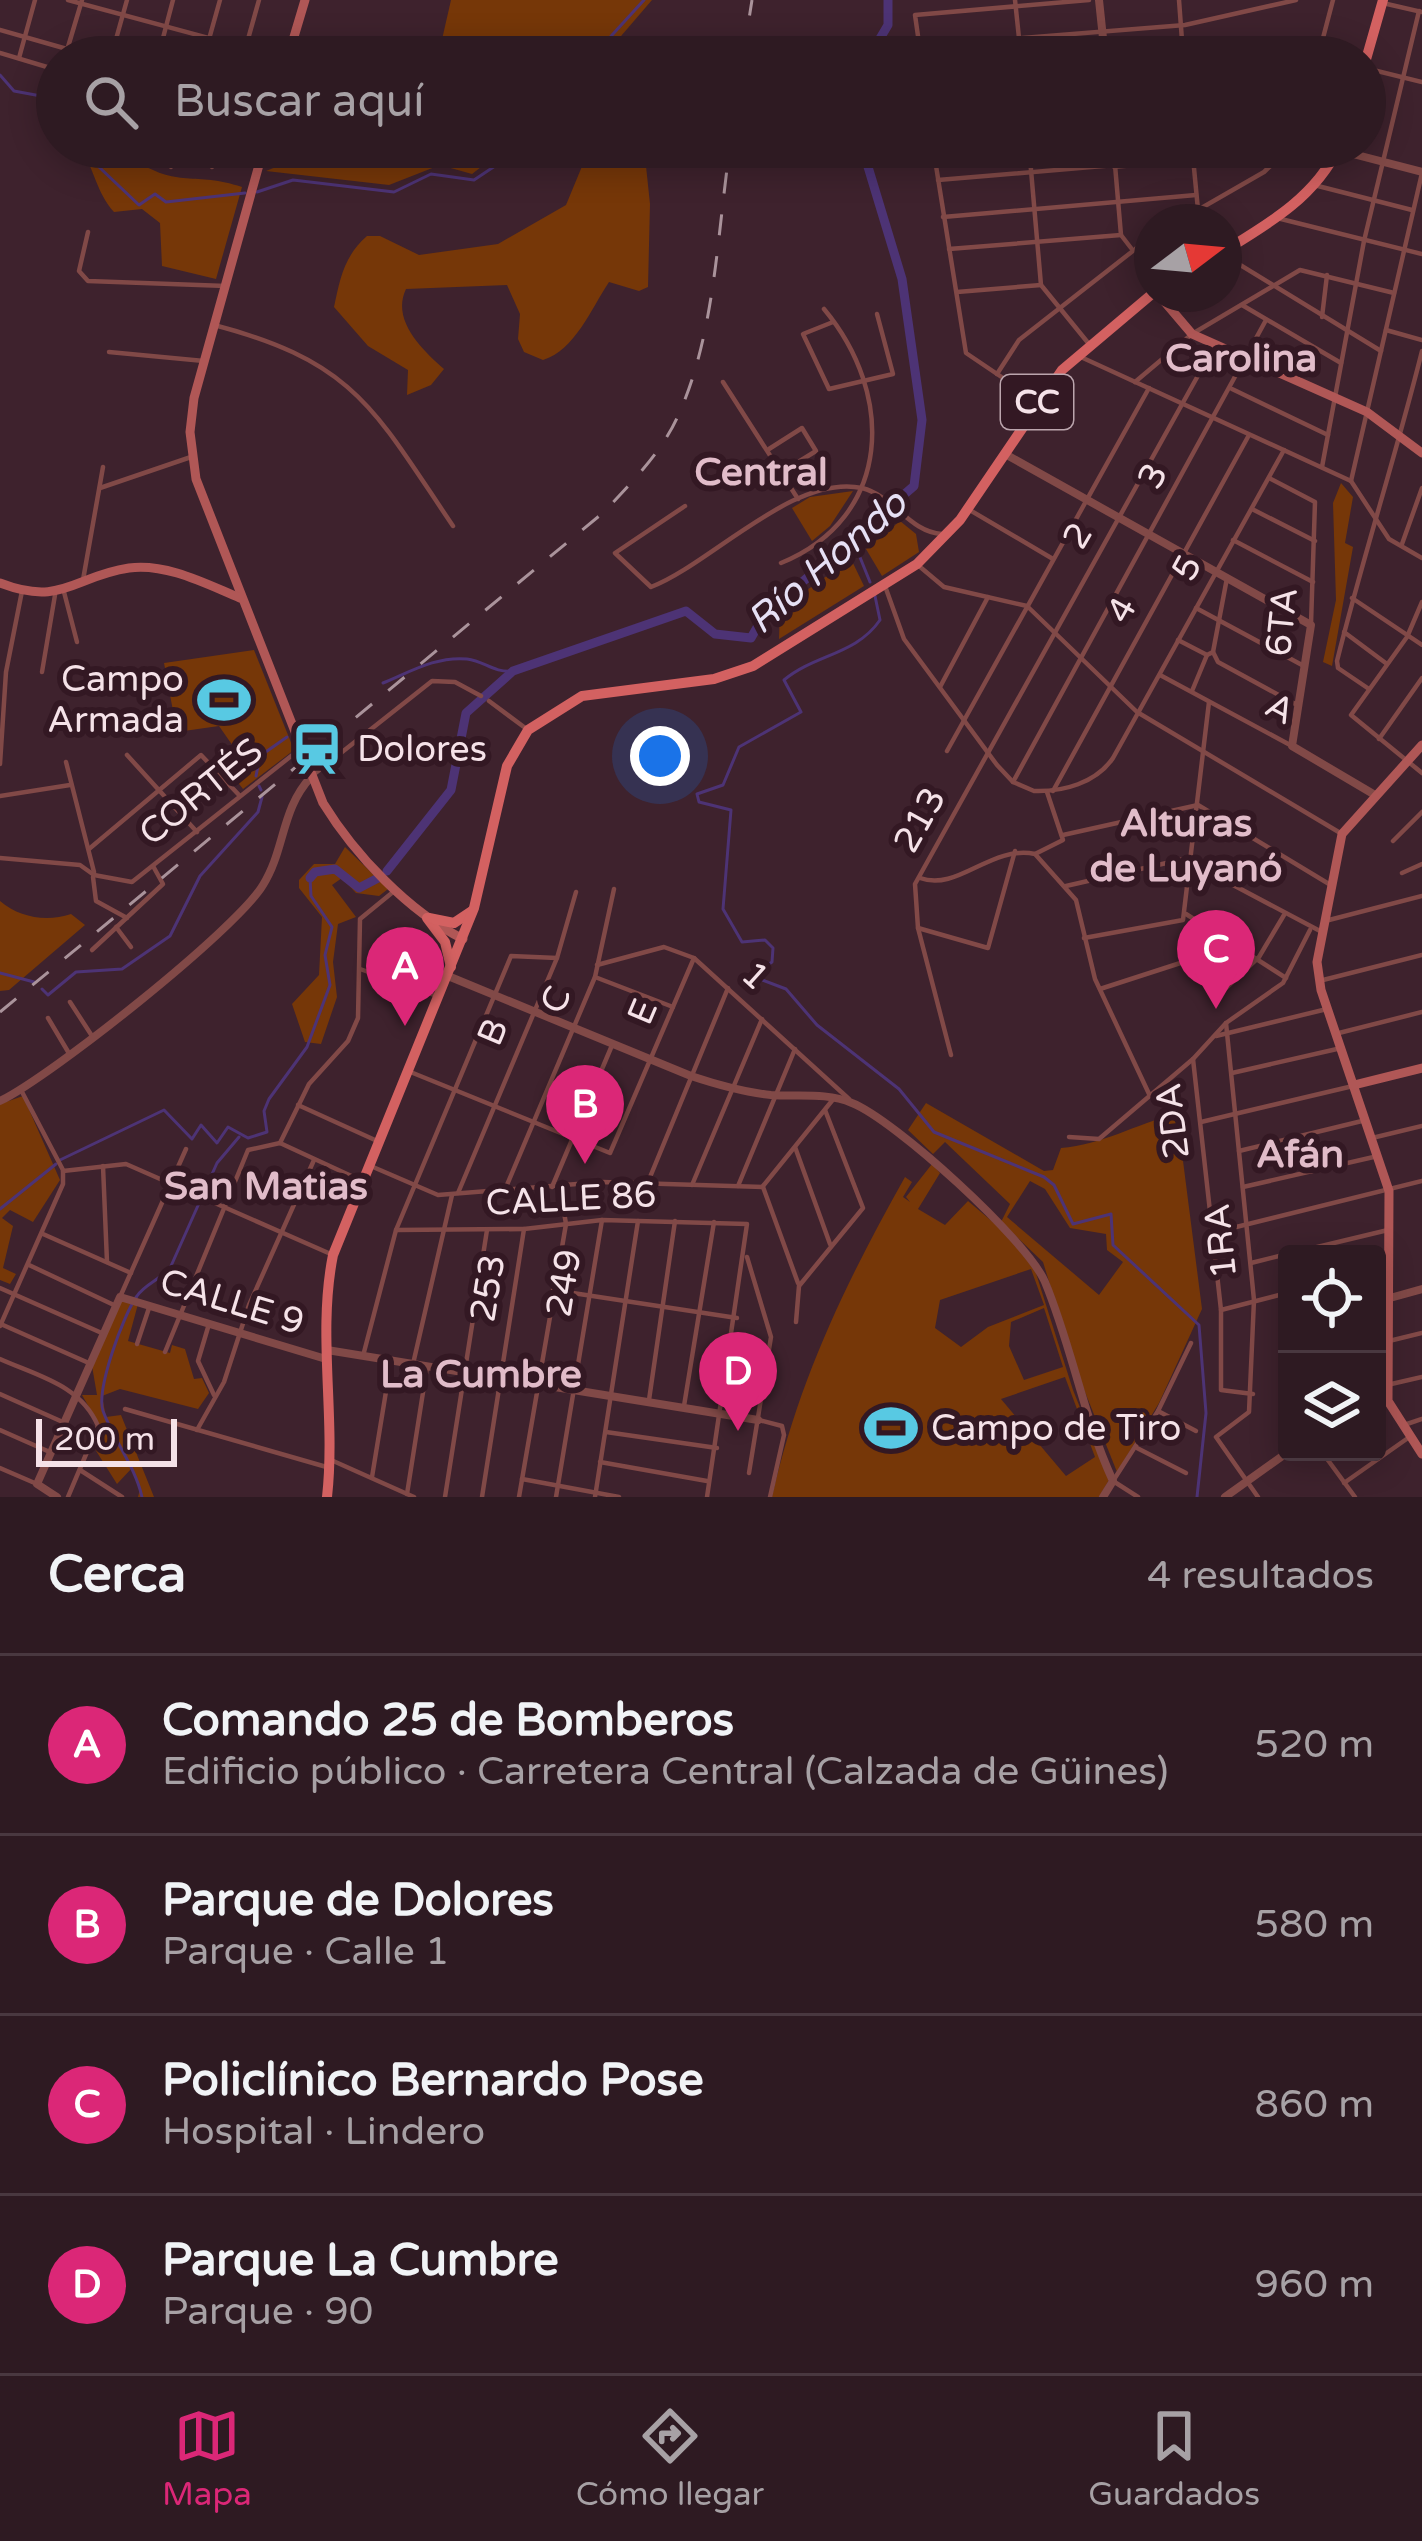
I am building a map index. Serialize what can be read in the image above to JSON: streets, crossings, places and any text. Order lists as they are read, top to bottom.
{
  "streets": {
    "main road": ["CC"],
    "street": [
      "3",
      "2",
      "5",
      "4",
      "6TA",
      "A",
      "CORTÉS",
      "213",
      "1",
      "C",
      "E",
      "B",
      "2DA",
      "CALLE 86",
      "1RA",
      "249",
      "253",
      "CALLE 9"
    ]
  },
  "crossings": [
    ["2", "213"],
    ["5", "4"],
    ["5", "6TA"],
    ["5", "A"],
    ["6TA", "A"],
    ["1", "C"],
    ["1", "E"],
    ["B", "CALLE 86"],
    ["B", "CALLE 9"],
    ["2DA", "1RA"],
    ["CALLE 86", "249"],
    ["CALLE 86", "253"],
    ["249", "CALLE 9"],
    ["253", "CALLE 9"]
  ],
  "districts": [
    "Carolina",
    "Central",
    "Alturas de Luyanó",
    "Afán",
    "San Matias",
    "La Cumbre"
  ],
  "water": ["Río Hondo"],
  "places": {
    "sports": ["Campo Armada", "Campo de Tiro"],
    "station": ["Dolores"]
  },
  "scale_bar": "200 m",
  "north": "right",
  "page": {
    "search": "Buscar aquí",
    "pins": [
      "C",
      "A",
      "B",
      "D"
    ],
    "scale": "200 m",
    "heading": ["Cerca", "4 resultados"],
    "list": [
      {
        "mark": "A",
        "name": "Comando 25 de Bomberos",
        "note": "Edificio público · Carretera Central (Calzada de Güines)",
        "value": "520 m"
      },
      {
        "mark": "B",
        "name": "Parque de Dolores",
        "note": "Parque · Calle 1",
        "value": "580 m"
      },
      {
        "mark": "C",
        "name": "Policlínico Bernardo Pose",
        "note": "Hospital · Lindero",
        "value": "860 m"
      },
      {
        "mark": "D",
        "name": "Parque La Cumbre",
        "note": "Parque · 90",
        "value": "960 m"
      }
    ],
    "nav": ["Mapa", "Cómo llegar", "Guardados"]
  }
}
